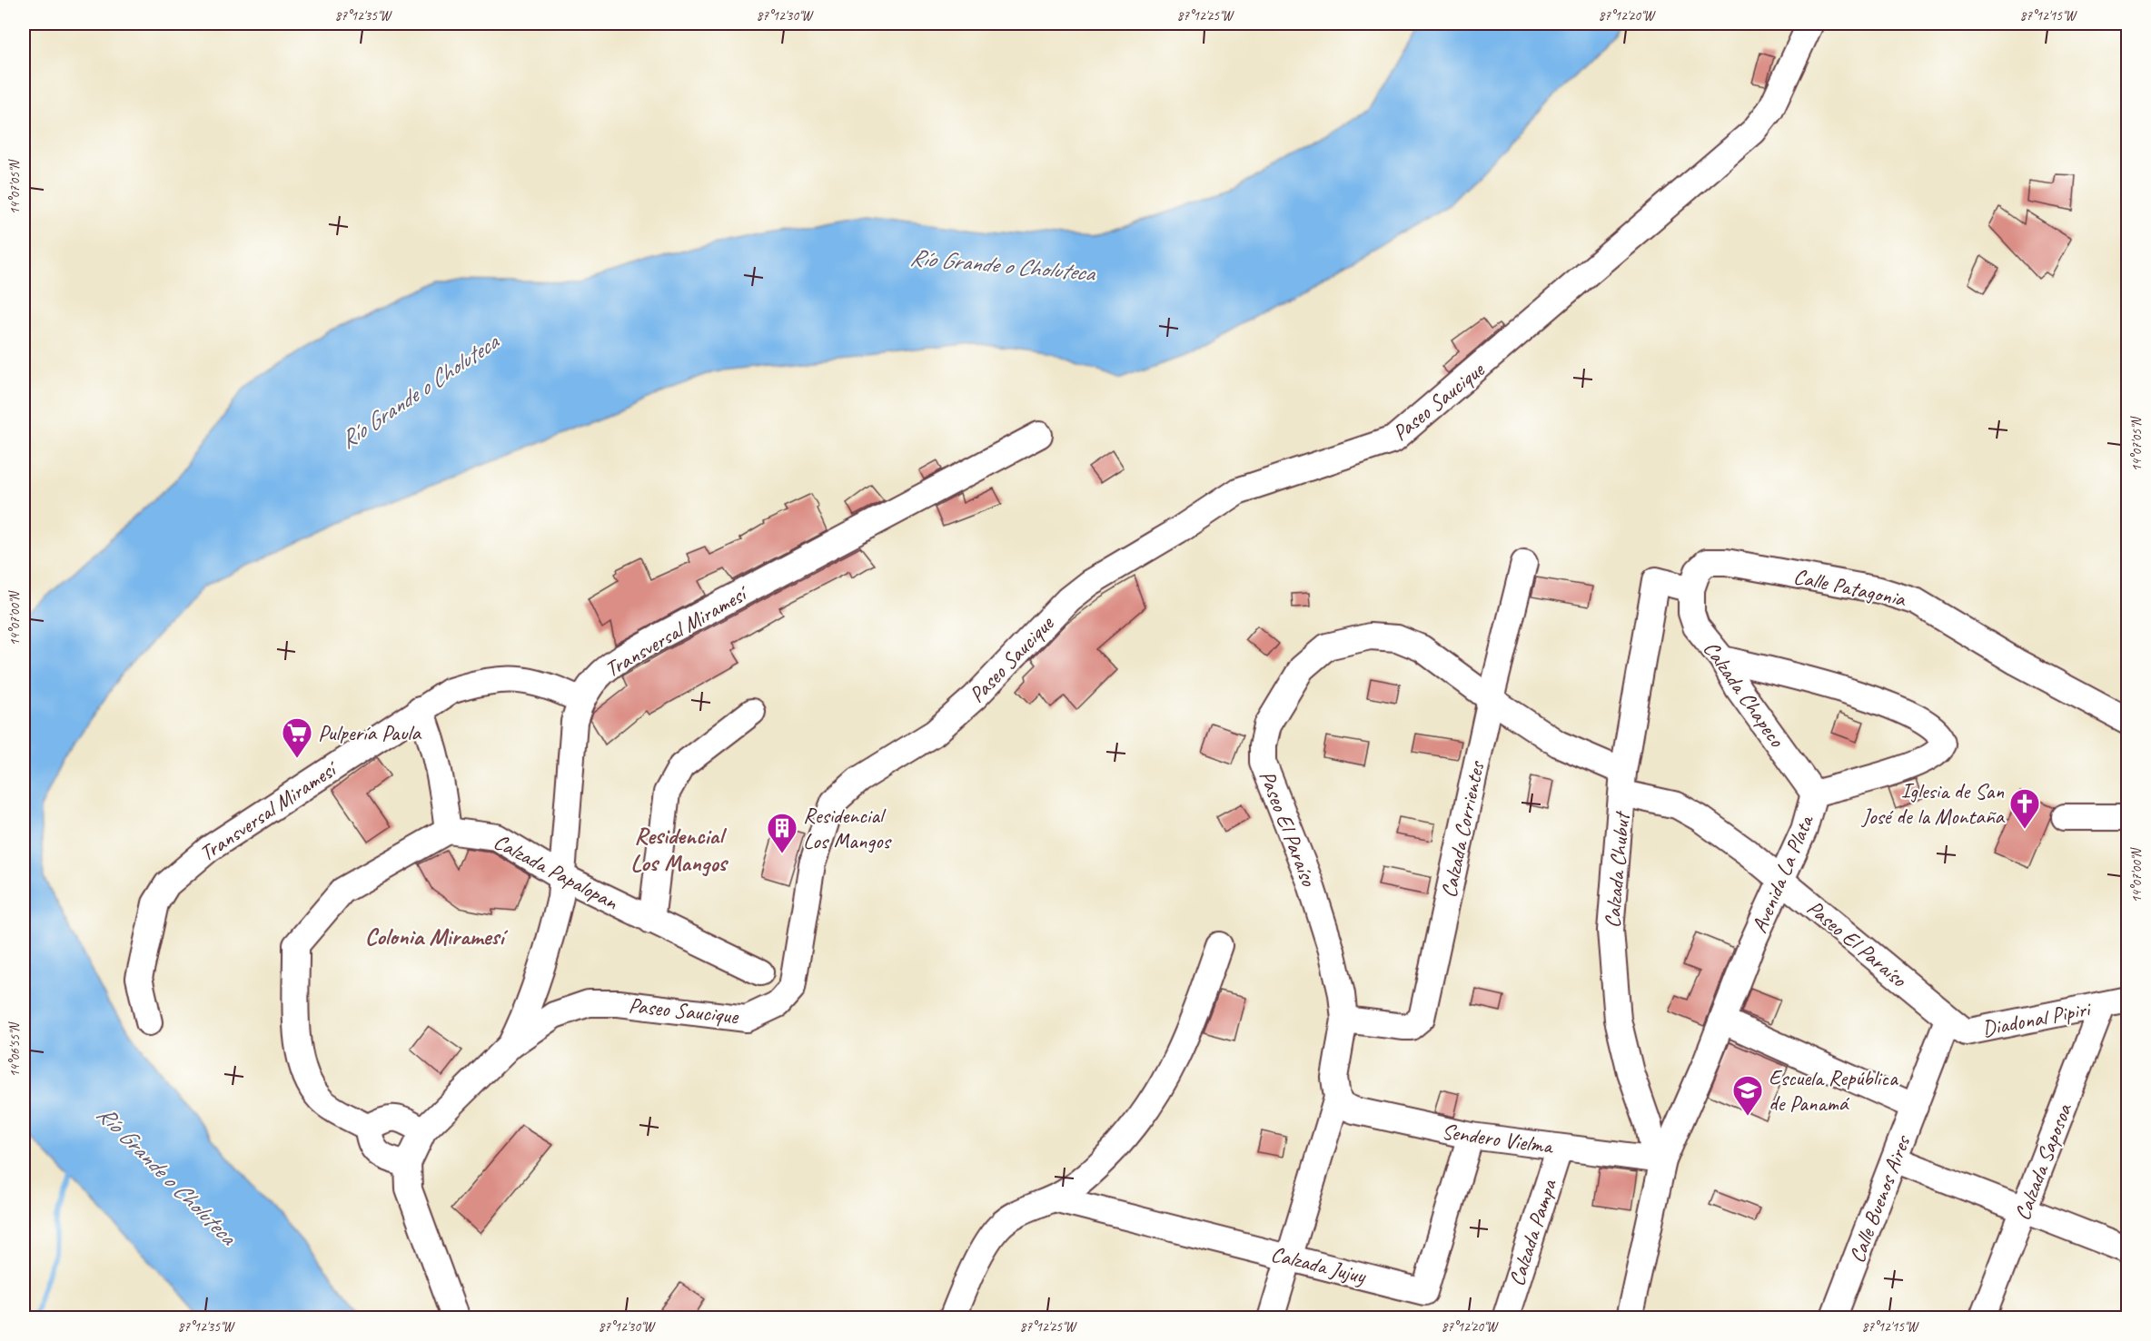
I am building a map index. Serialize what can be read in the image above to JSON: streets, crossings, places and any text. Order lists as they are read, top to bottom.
{
  "streets": {
    "street": [
      "Paseo Saucique",
      "Calle Patagonia",
      "Transversal Miramesí",
      "Calzada Chapeco",
      "Paseo El Paraíso",
      "Calzada Corrientes",
      "Calzada Chubut",
      "Calzada Papalopan",
      "Avenida La Plata",
      "Diadonal Pipiri",
      "Sendero Vielma",
      "Calzada Saposoa",
      "Calle Buenos Aires",
      "Calzada Pampa",
      "Calzada Jujuy"
    ]
  },
  "crossings": [
    ["Calle Patagonia", "Calzada Chapeco"],
    ["Calle Patagonia", "Calzada Chubut"],
    ["Calzada Chapeco", "Calzada Chubut"],
    ["Calzada Chapeco", "Avenida La Plata"],
    ["Paseo El Paraíso", "Calzada Corrientes"],
    ["Paseo El Paraíso", "Calzada Chubut"],
    ["Paseo El Paraíso", "Avenida La Plata"],
    ["Paseo El Paraíso", "Diadonal Pipiri"],
    ["Paseo El Paraíso", "Sendero Vielma"],
    ["Paseo El Paraíso", "Calle Buenos Aires"],
    ["Paseo El Paraíso", "Calzada Jujuy"],
    ["Calzada Chubut", "Avenida La Plata"],
    ["Calzada Chubut", "Sendero Vielma"],
    ["Avenida La Plata", "Sendero Vielma"],
    ["Diadonal Pipiri", "Calzada Saposoa"],
    ["Diadonal Pipiri", "Calle Buenos Aires"],
    ["Sendero Vielma", "Calzada Pampa"],
    ["Sendero Vielma", "Calzada Jujuy"]
  ],
  "districts": ["Residencial Los Mangos", "Colonia Miramesí"],
  "water": ["Río Grande o Choluteca"],
  "places": {
    "supermarket": ["Pulpería Paula"],
    "church": ["Iglesia de San José de la Montaña"],
    "building": ["Residencial Los Mangos"],
    "school or university": ["Escuela República de Panamá"]
  },
  "coordinates": [
    "87°12'35\"W",
    "87°12'30\"W",
    "87°12'25\"W",
    "87°12'20\"W",
    "87°12'15\"W",
    "14°07'05\"N",
    "14°07'00\"N",
    "14°06'55\"N"
  ]
}
